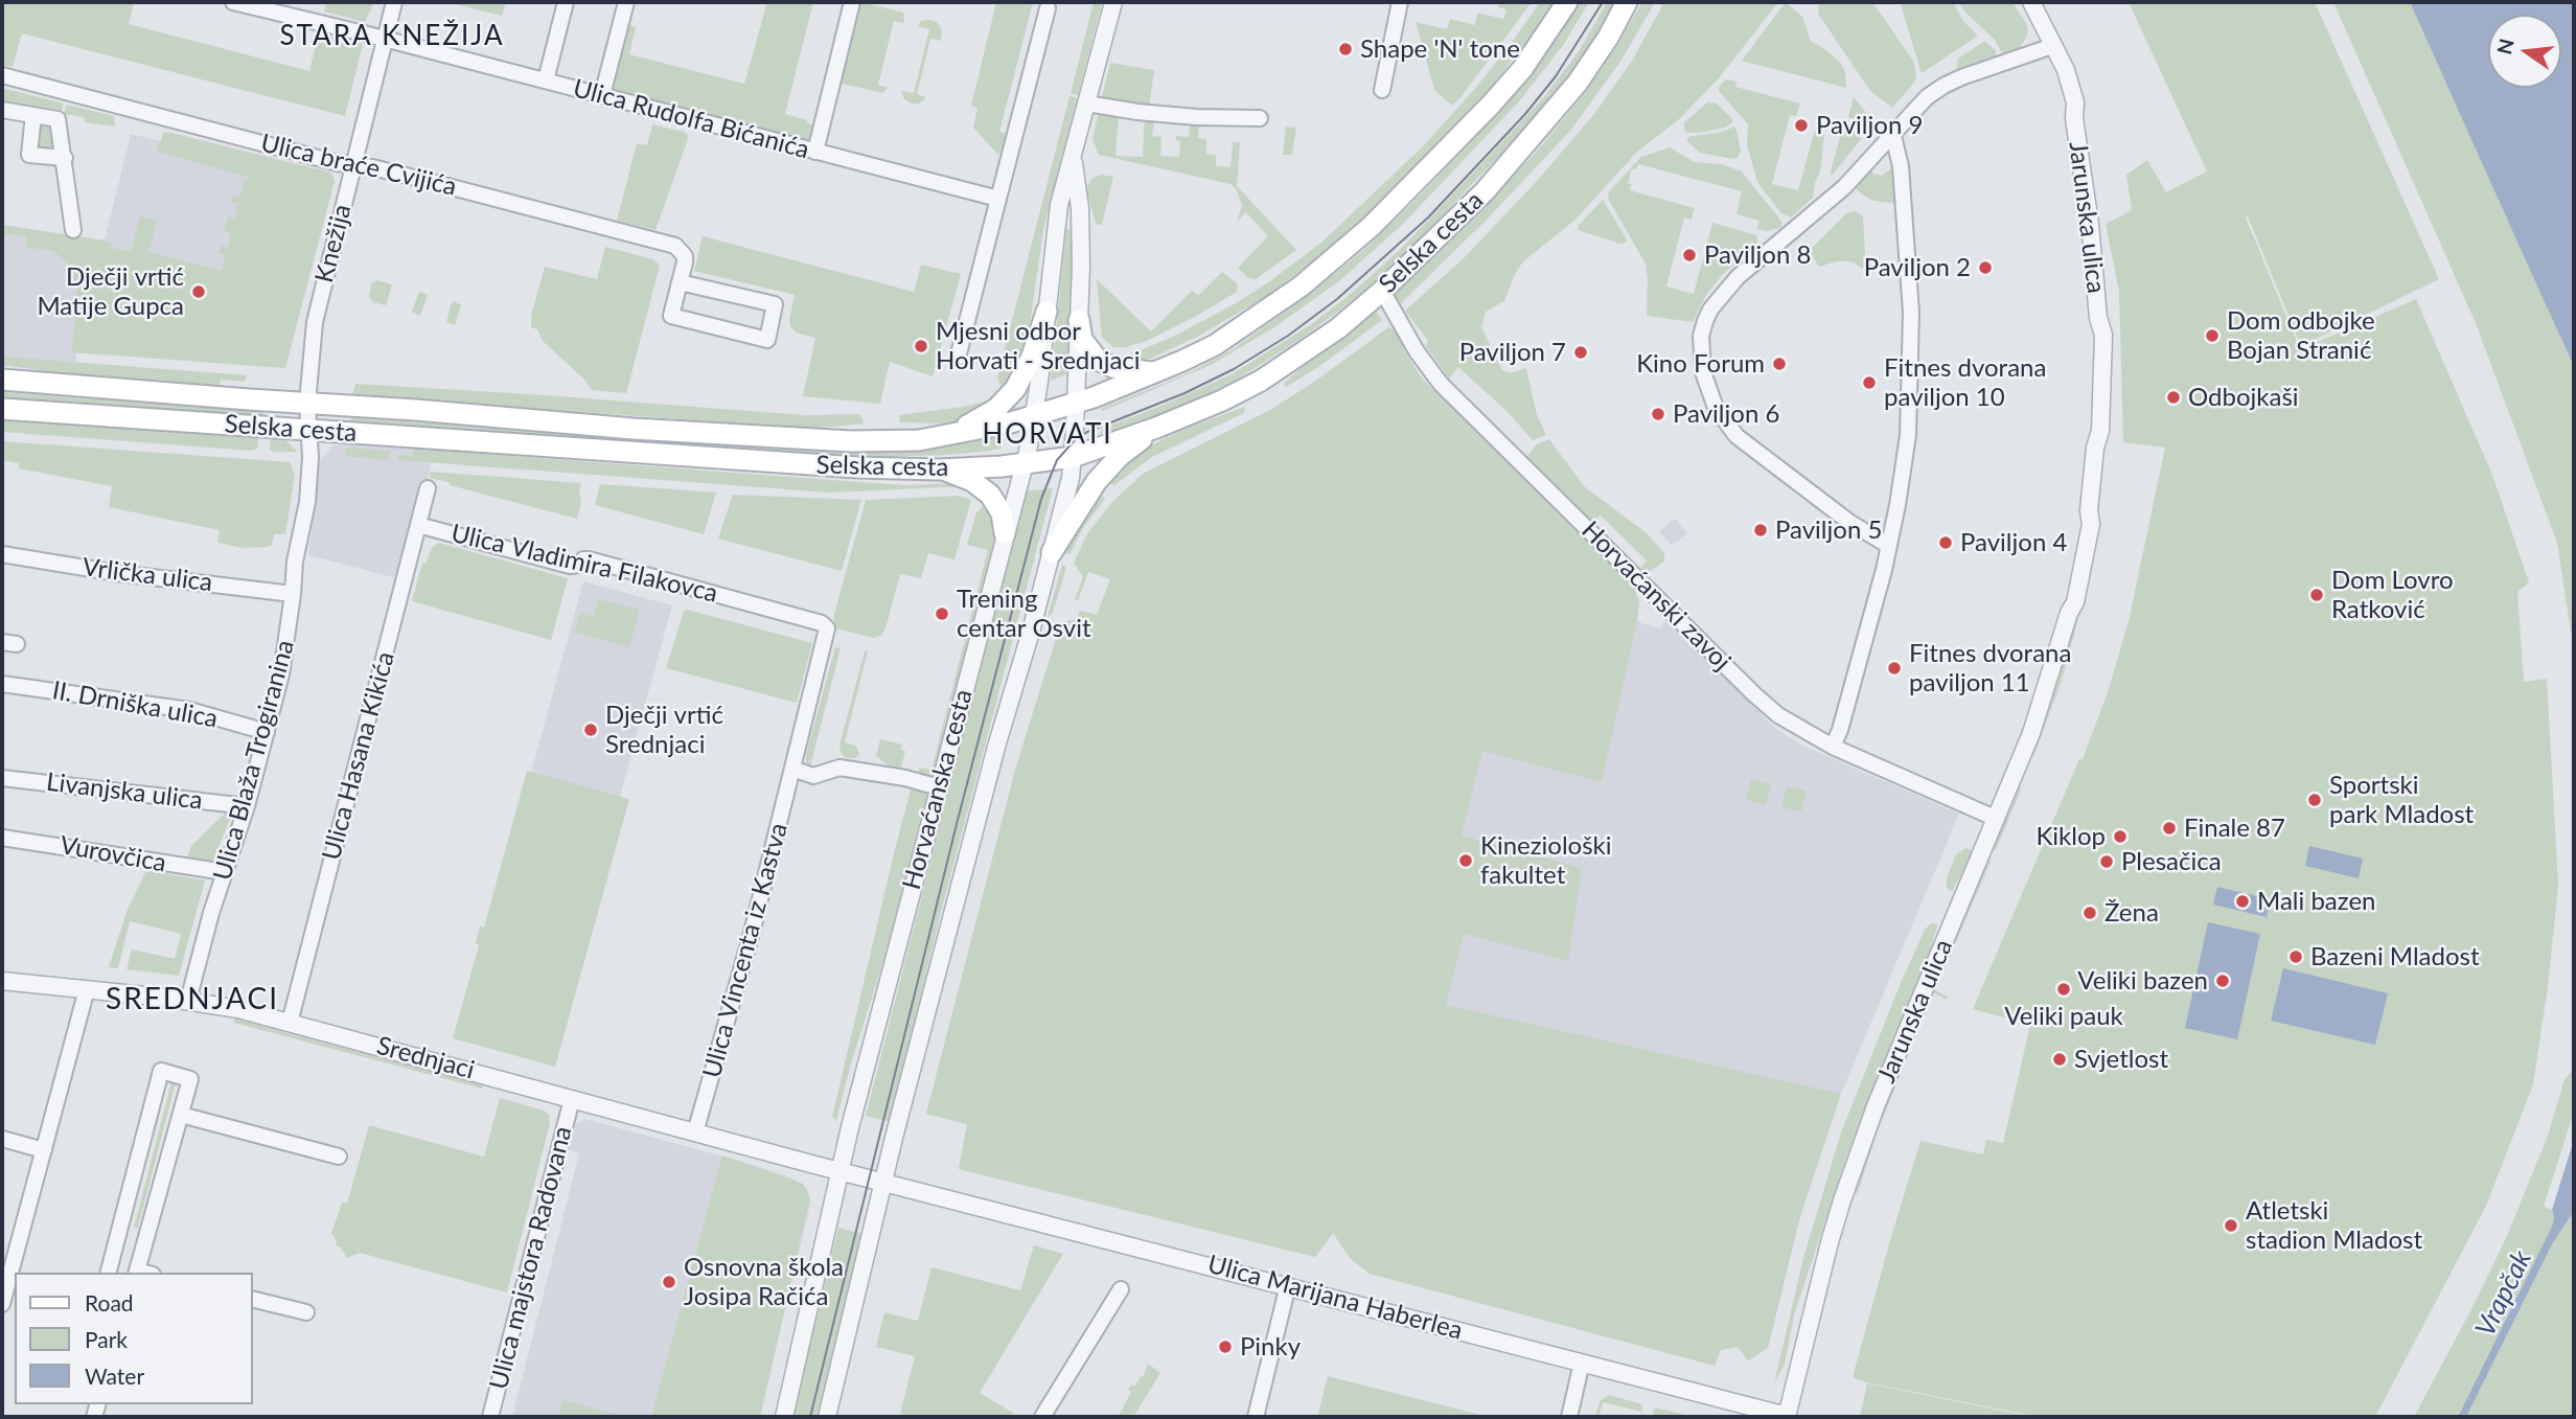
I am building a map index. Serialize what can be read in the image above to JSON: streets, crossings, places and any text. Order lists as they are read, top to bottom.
{
  "streets": {
    "main road": ["Selska cesta"],
    "street": [
      "Ulica Rudolfa Bićanića",
      "Ulica braće Cvijića",
      "Jarunska ulica",
      "Knežija",
      "Ulica Vladimira Filakovca",
      "Vrlička ulica",
      "Horvaćanski zavoj",
      "II. Drniška ulica",
      "Ulica Hasana Kikića",
      "Ulica Blaža Trogiranina",
      "Horvaćanska cesta",
      "Livanjska ulica",
      "Vurovčica",
      "Ulica Vincenta iz Kastva",
      "Srednjaci",
      "Ulica majstora Radovana",
      "Ulica Marijana Haberlea"
    ]
  },
  "crossings": [
    ["Ulica Rudolfa Bićanića", "Knežija"],
    ["Ulica braće Cvijića", "Knežija"],
    ["Jarunska ulica", "Horvaćanski zavoj"],
    ["Jarunska ulica", "Ulica Marijana Haberlea"],
    ["Selska cesta", "Knežija"],
    ["Selska cesta", "Horvaćanski zavoj"],
    ["Selska cesta", "Ulica Blaža Trogiranina"],
    ["Selska cesta", "Horvaćanska cesta"],
    ["Knežija", "Ulica Blaža Trogiranina"],
    ["Ulica Vladimira Filakovca", "Ulica Hasana Kikića"],
    ["Ulica Vladimira Filakovca", "Ulica Vincenta iz Kastva"],
    ["Vrlička ulica", "Ulica Blaža Trogiranina"],
    ["II. Drniška ulica", "Ulica Blaža Trogiranina"],
    ["Ulica Hasana Kikića", "Srednjaci"],
    ["Ulica Blaža Trogiranina", "Livanjska ulica"],
    ["Ulica Blaža Trogiranina", "Vurovčica"],
    ["Ulica Blaža Trogiranina", "Srednjaci"],
    ["Horvaćanska cesta", "Srednjaci"],
    ["Horvaćanska cesta", "Ulica Marijana Haberlea"],
    ["Ulica Vincenta iz Kastva", "Srednjaci"],
    ["Srednjaci", "Ulica majstora Radovana"],
    ["Srednjaci", "Ulica Marijana Haberlea"]
  ],
  "districts": ["STARA KNEŽIJA", "HORVATI", "SREDNJACI"],
  "water": ["Vrapčak"],
  "places": [
    "Shape 'N' tone",
    "Paviljon 9",
    "Paviljon 8",
    "Paviljon 2",
    "Dječji vrtić Matije Gupca",
    "Dom odbojke Bojan Stranić",
    "Mjesni odbor Horvati - Srednjaci",
    "Paviljon 7",
    "Kino Forum",
    "Fitnes dvorana paviljon 10",
    "Odbojkaši",
    "Paviljon 6",
    "Paviljon 5",
    "Paviljon 4",
    "Dom Lovro Ratković",
    "Trening centar Osvit",
    "Fitnes dvorana paviljon 11",
    "Dječji vrtić Srednjaci",
    "Sportski park Mladost",
    "Finale 87",
    "Kiklop",
    "Kineziološki fakultet",
    "Plesačica",
    "Mali bazen",
    "Žena",
    "Bazeni Mladost",
    "Veliki bazen",
    "Veliki pauk",
    "Svjetlost",
    "Atletski stadion Mladost",
    "Osnovna škola Josipa Račića",
    "Pinky"
  ],
  "legend": ["Road", "Park", "Water"],
  "north": "left"
}
